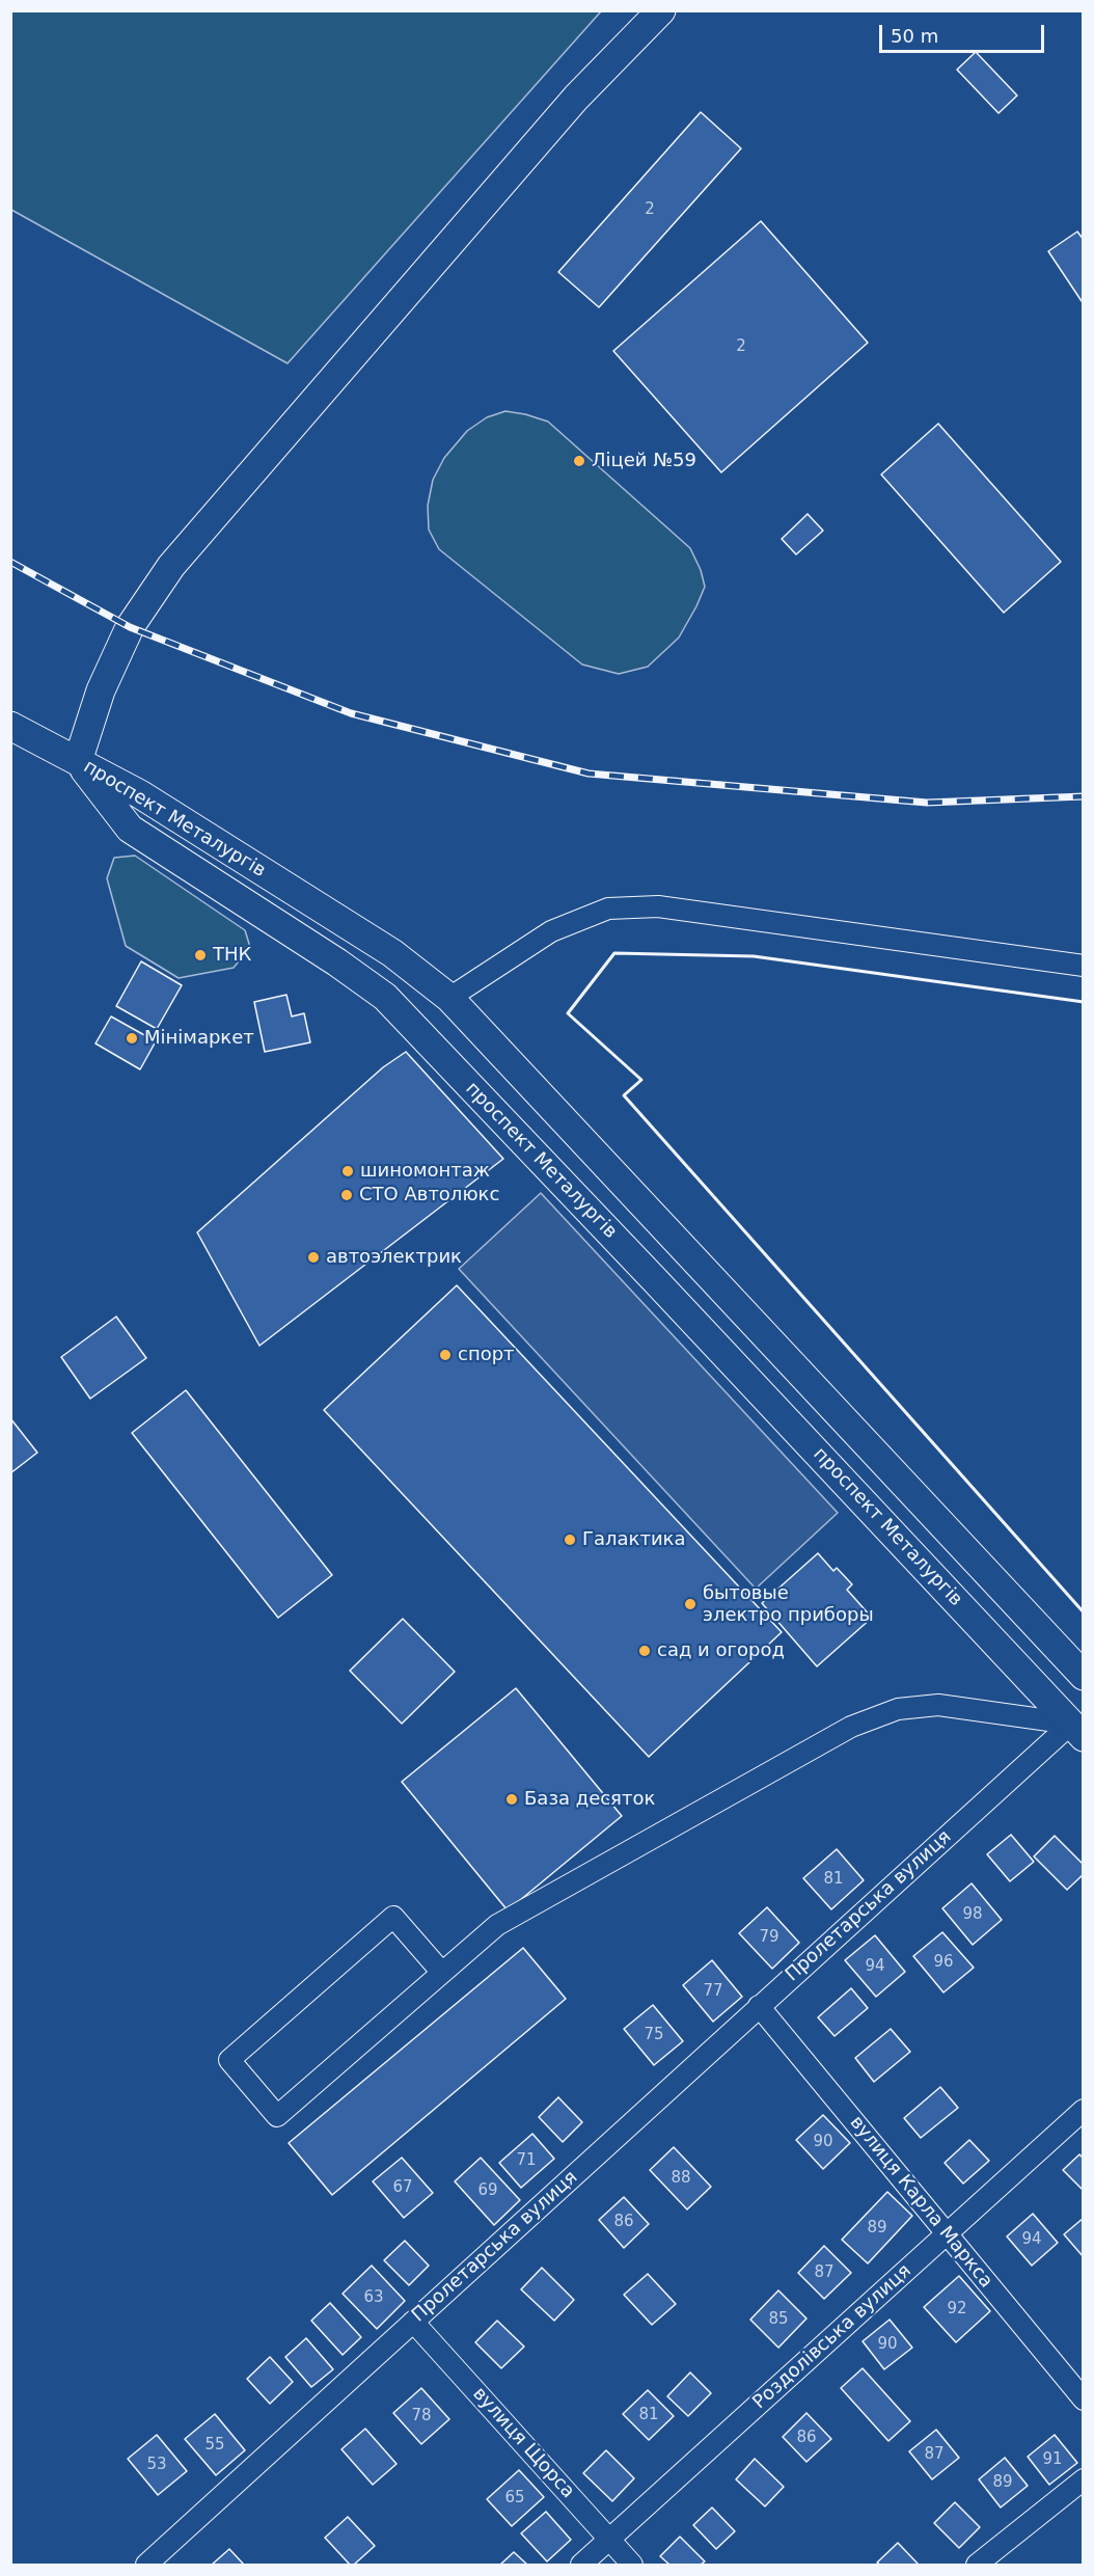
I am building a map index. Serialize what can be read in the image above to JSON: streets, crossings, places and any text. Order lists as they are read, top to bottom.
{
  "streets": {
    "street": [
      "проспект Металургів",
      "Пролетарська вулиця",
      "вулиця Карла Маркса",
      "Роздолівська вулиця",
      "вулиця Щорса"
    ]
  },
  "crossings": [
    ["проспект Металургів", "Пролетарська вулиця"],
    ["Пролетарська вулиця", "вулиця Карла Маркса"],
    ["Пролетарська вулиця", "вулиця Щорса"],
    ["вулиця Карла Маркса", "Роздолівська вулиця"],
    ["Роздолівська вулиця", "вулиця Щорса"]
  ],
  "places": [
    "Ліцей №59",
    "ТНК",
    "Мінімаркет",
    "шиномонтаж",
    "СТО Автолюкс",
    "автоэлектрик",
    "спорт",
    "Галактика",
    "бытовые электро приборы",
    "сад и огород",
    "База десяток"
  ],
  "house_numbers": [
    "2",
    "2",
    "81",
    "98",
    "79",
    "96",
    "94",
    "77",
    "75",
    "90",
    "71",
    "88",
    "67",
    "69",
    "86",
    "89",
    "94",
    "87",
    "63",
    "92",
    "85",
    "90",
    "81",
    "78",
    "86",
    "55",
    "87",
    "91",
    "53",
    "89",
    "65"
  ],
  "scale_bar": "50 m"
}
